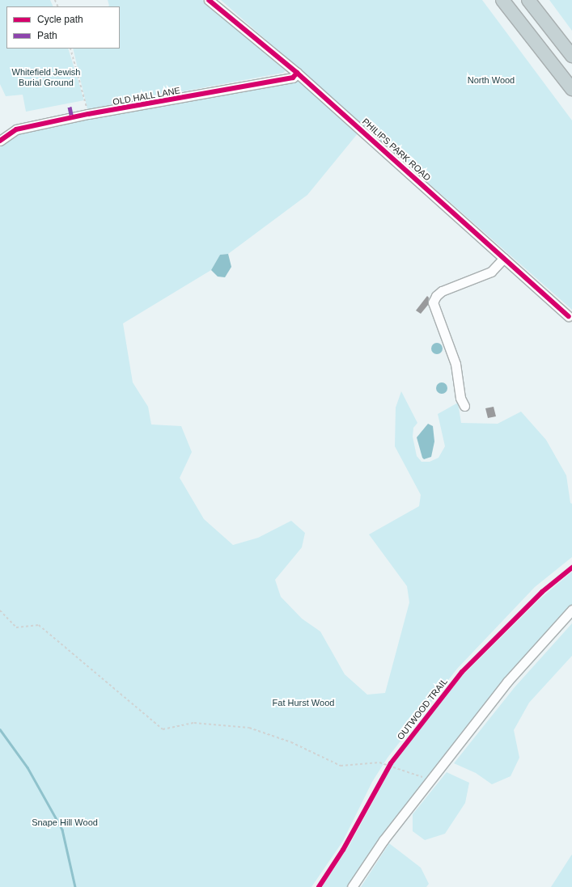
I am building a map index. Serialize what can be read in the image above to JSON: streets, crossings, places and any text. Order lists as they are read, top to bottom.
{
  "streets": {
    "street": ["OLD HALL LANE", "PHILIPS PARK ROAD"],
    "cycle path": ["OUTWOOD TRAIL"]
  },
  "crossings": [
    ["OLD HALL LANE", "PHILIPS PARK ROAD"]
  ],
  "parks": [
    "Whitefield Jewish Burial Ground",
    "North Wood",
    "Fat Hurst Wood",
    "Snape Hill Wood"
  ],
  "legend": ["Cycle path", "Path"]
}
